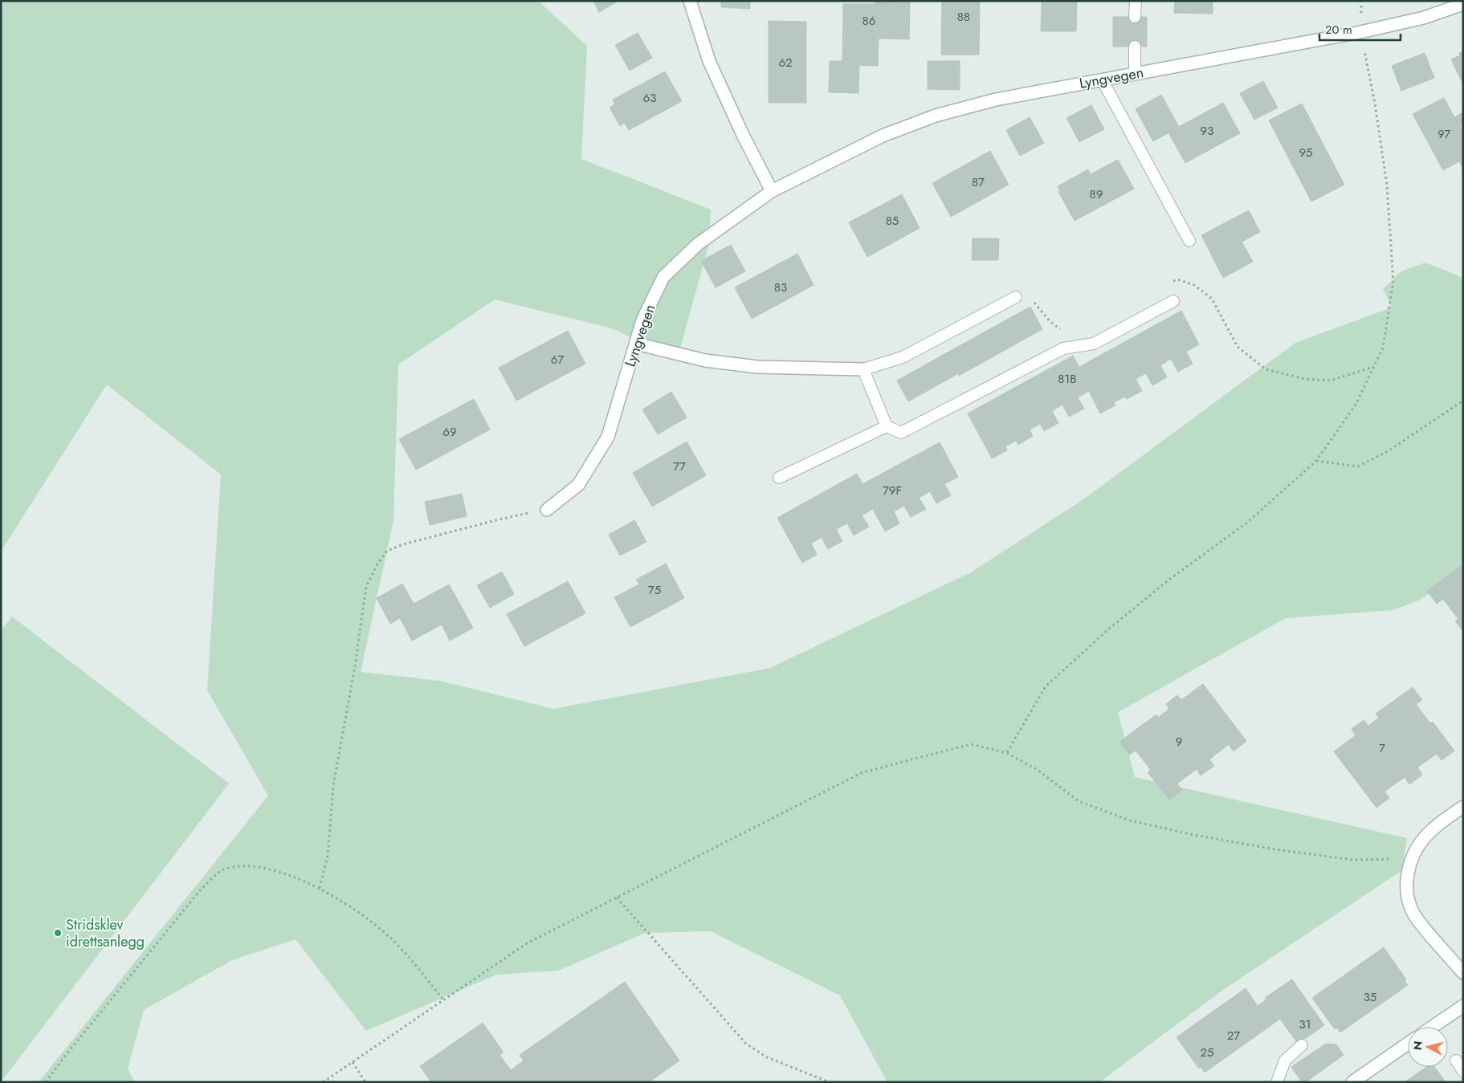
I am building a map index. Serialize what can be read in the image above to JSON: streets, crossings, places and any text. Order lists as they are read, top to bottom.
{
  "streets": {
    "street": ["Lyngvegen"]
  },
  "places": ["Stridsklev idrettsanlegg"],
  "house_numbers": [
    "88",
    "86",
    "62",
    "63",
    "93",
    "97",
    "95",
    "87",
    "89",
    "85",
    "83",
    "67",
    "81B",
    "69",
    "77",
    "79F",
    "75",
    "9",
    "7",
    "35",
    "31",
    "27",
    "25"
  ],
  "scale_bar": "20 m",
  "north": "left"
}
